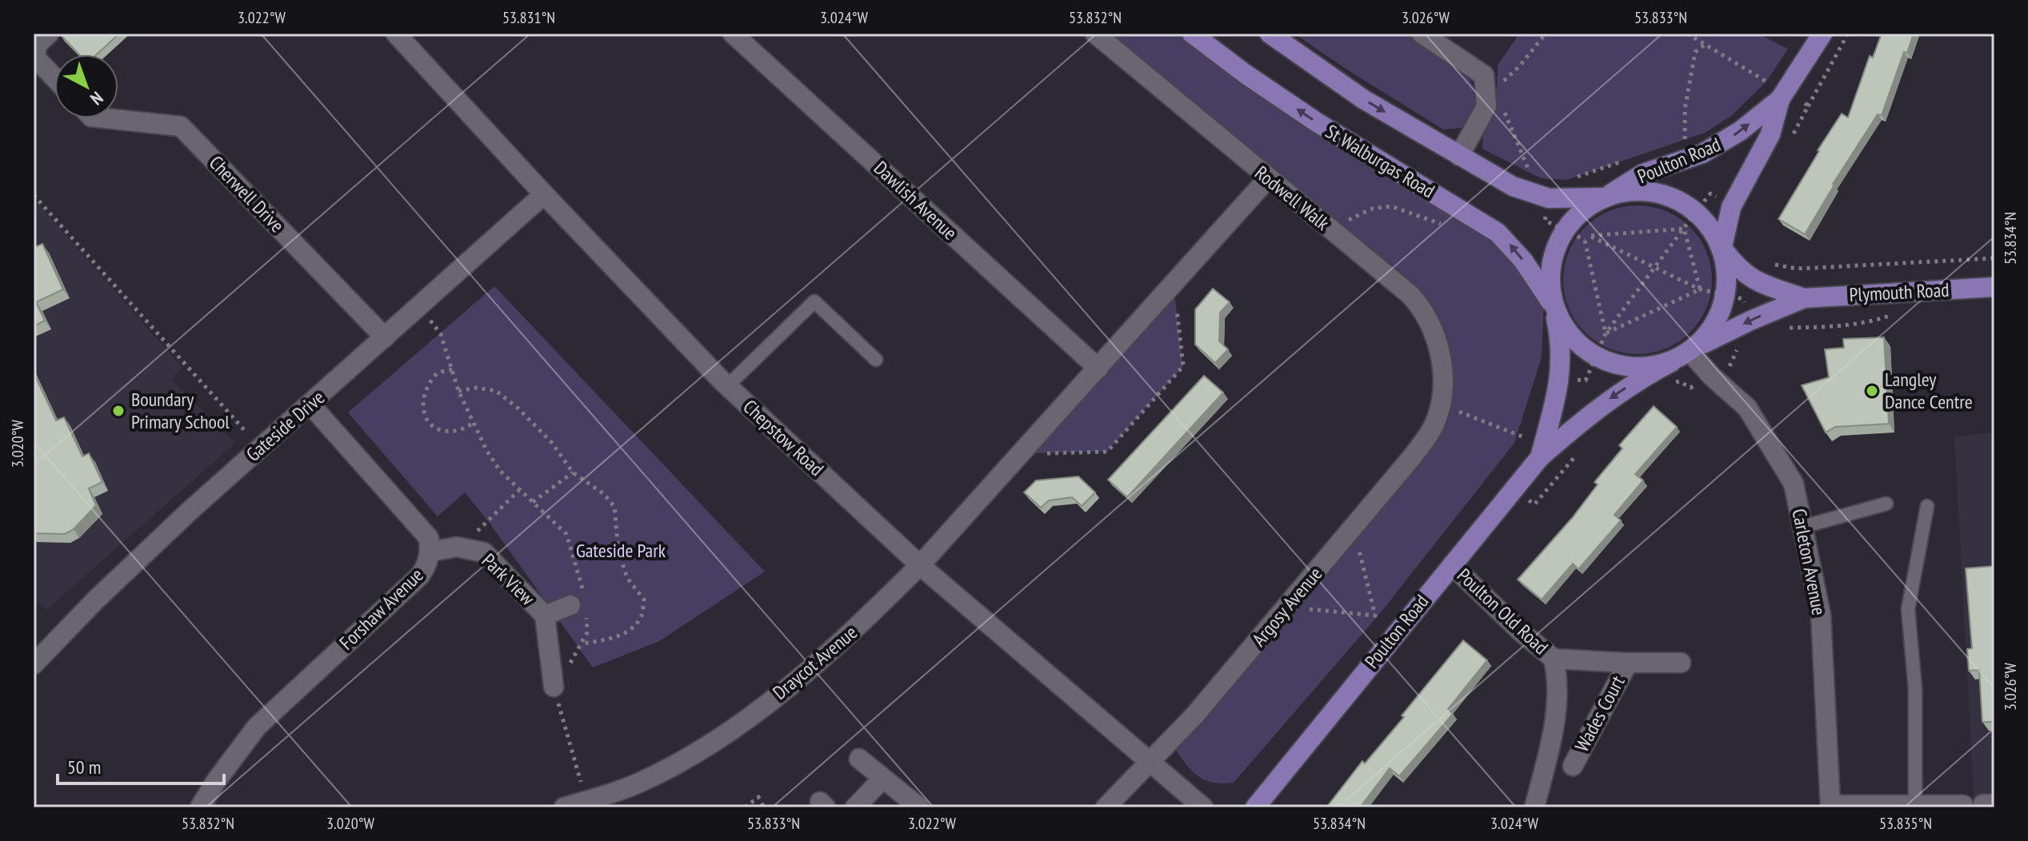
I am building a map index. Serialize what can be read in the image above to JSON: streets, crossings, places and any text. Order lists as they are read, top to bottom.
{
  "streets": {
    "main road": ["Poulton Road", "St Walburgas Road", "Plymouth Road"],
    "street": [
      "Cherwell Drive",
      "Rodwell Walk",
      "Dawlish Avenue",
      "Gateside Drive",
      "Chepstow Road",
      "Carleton Avenue",
      "Park View",
      "Argosy Avenue",
      "Forshaw Avenue",
      "Poulton Old Road",
      "Draycot Avenue",
      "Wades Court"
    ]
  },
  "crossings": [
    ["Poulton Road", "St Walburgas Road"],
    ["Poulton Road", "Plymouth Road"],
    ["Poulton Road", "Carleton Avenue"],
    ["Poulton Road", "Poulton Old Road"],
    ["St Walburgas Road", "Plymouth Road"],
    ["Cherwell Drive", "Gateside Drive"],
    ["Rodwell Walk", "Argosy Avenue"],
    ["Rodwell Walk", "Draycot Avenue"],
    ["Dawlish Avenue", "Draycot Avenue"],
    ["Plymouth Road", "Carleton Avenue"],
    ["Gateside Drive", "Chepstow Road"],
    ["Gateside Drive", "Forshaw Avenue"],
    ["Chepstow Road", "Argosy Avenue"],
    ["Chepstow Road", "Draycot Avenue"],
    ["Park View", "Forshaw Avenue"],
    ["Poulton Old Road", "Wades Court"]
  ],
  "parks": ["Gateside Park"],
  "places": ["Langley Dance Centre", "Boundary Primary School"],
  "scale_bar": "50 m",
  "north": "bottom right",
  "coordinates": [
    "3.022°W",
    "53.831°N",
    "3.024°W",
    "53.832°N",
    "3.026°W",
    "53.833°N",
    "53.834°N",
    "3.020°W",
    "53.835°N"
  ]
}
